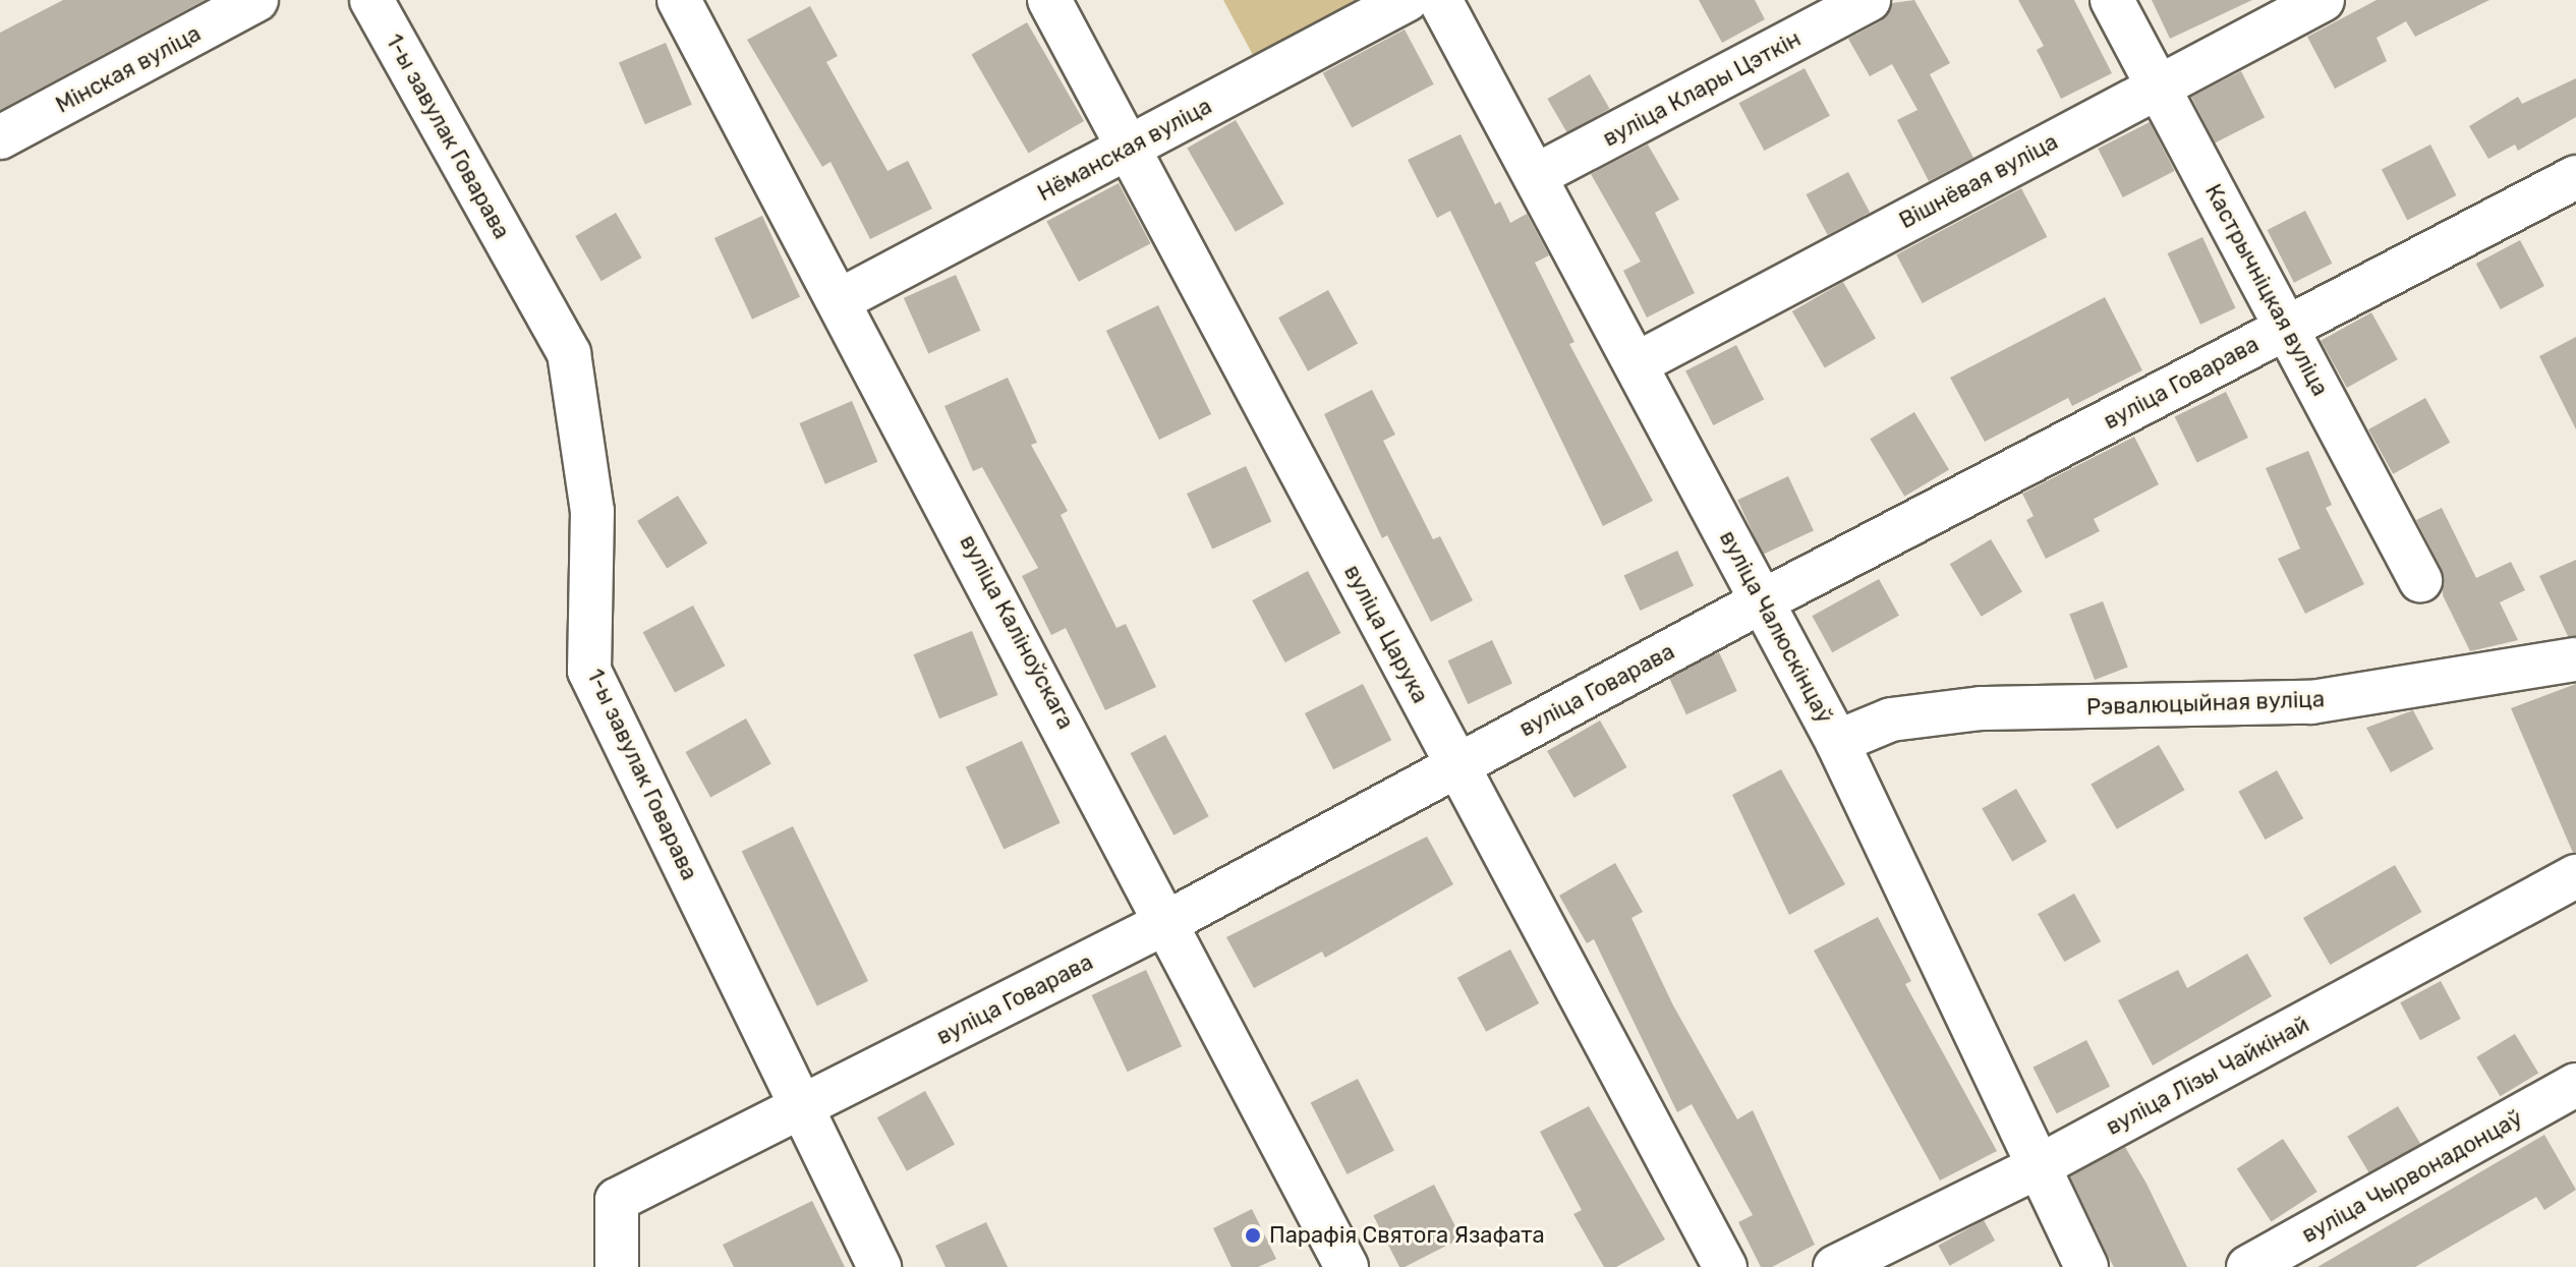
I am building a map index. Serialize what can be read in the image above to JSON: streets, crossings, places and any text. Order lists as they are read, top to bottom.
{
  "streets": {
    "street": [
      "Мінская вуліца",
      "вуліца Клары Цэткін",
      "1-ы завулак Говарава",
      "Нёманская вуліца",
      "Вішнёвая вуліца",
      "Кастрычніцкая вуліца",
      "вуліца Говарава",
      "вуліца Чалюскінцаў",
      "вуліца Каліноўскага",
      "вуліца Царука",
      "Рэвалюцыйная вуліца",
      "вуліца Лізы Чайкінай",
      "вуліца Чырвонадонцаў"
    ]
  },
  "crossings": [
    ["вуліца Клары Цэткін", "вуліца Чалюскінцаў"],
    ["1-ы завулак Говарава", "вуліца Говарава"],
    ["Нёманская вуліца", "вуліца Каліноўскага"],
    ["Нёманская вуліца", "вуліца Царука"],
    ["Вішнёвая вуліца", "Кастрычніцкая вуліца"],
    ["Вішнёвая вуліца", "вуліца Чалюскінцаў"],
    ["Кастрычніцкая вуліца", "вуліца Говарава"],
    ["вуліца Говарава", "вуліца Чалюскінцаў"],
    ["вуліца Говарава", "вуліца Каліноўскага"],
    ["вуліца Говарава", "вуліца Царука"],
    ["вуліца Чалюскінцаў", "Рэвалюцыйная вуліца"],
    ["вуліца Чалюскінцаў", "вуліца Лізы Чайкінай"]
  ],
  "places": ["Парафія Святога Язафата"]
}
